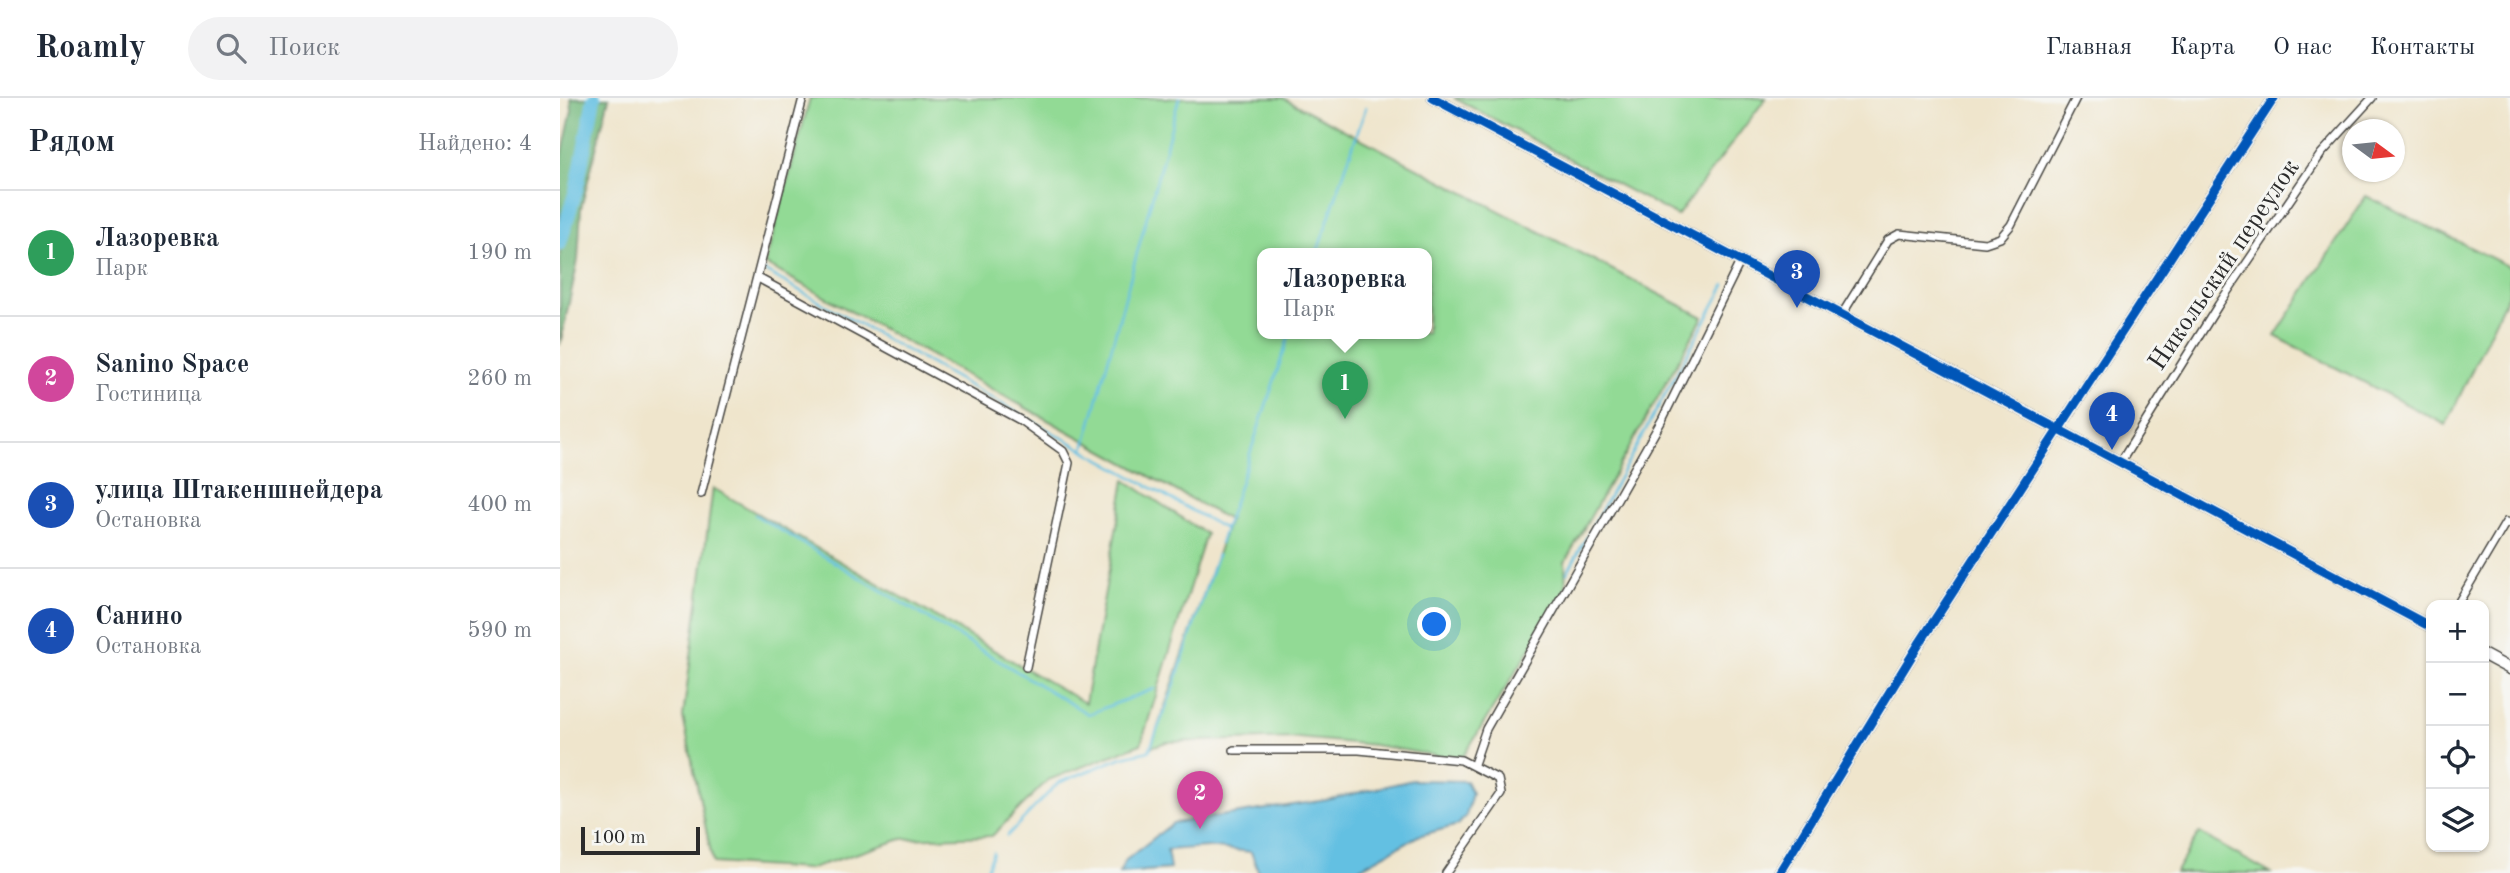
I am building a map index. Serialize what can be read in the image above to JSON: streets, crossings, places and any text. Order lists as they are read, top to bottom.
{
  "streets": {
    "street": ["Никольский переулок"]
  },
  "scale_bar": "100 m",
  "north": "right",
  "page": {
    "header": "Roamly",
    "search": "Поиск",
    "nav": [
      "Главная",
      "Карта",
      "О нас",
      "Контакты"
    ],
    "heading": ["Рядом", "Найдено: 4"],
    "list": [
      {
        "mark": "1",
        "name": "Лазоревка",
        "note": "Парк",
        "value": "190 m"
      },
      {
        "mark": "2",
        "name": "Sanino Space",
        "note": "Гостиница",
        "value": "260 m"
      },
      {
        "mark": "3",
        "name": "улица Штакеншнейдера",
        "note": "Остановка",
        "value": "400 m"
      },
      {
        "mark": "4",
        "name": "Санино",
        "note": "Остановка",
        "value": "590 m"
      }
    ],
    "popup": ["Лазоревка", "Парк"],
    "pins": [
      "3",
      "1",
      "4",
      "2"
    ],
    "map_buttons": ["+", "−"],
    "scale": "100 m"
  }
}
